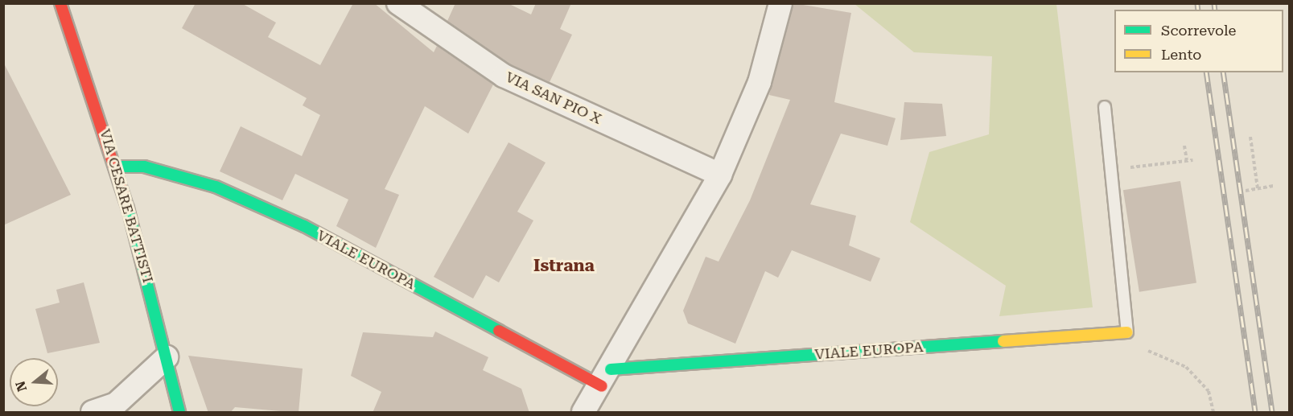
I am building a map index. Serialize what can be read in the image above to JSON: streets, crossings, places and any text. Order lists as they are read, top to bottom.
{
  "streets": {
    "street": ["VIA SAN PIO X", "VIA CESARE BATTISTI", "VIALE EUROPA"]
  },
  "crossings": [
    ["VIA CESARE BATTISTI", "VIALE EUROPA"]
  ],
  "districts": ["Istrana"],
  "legend": ["Scorrevole", "Lento"],
  "north": "left"
}
